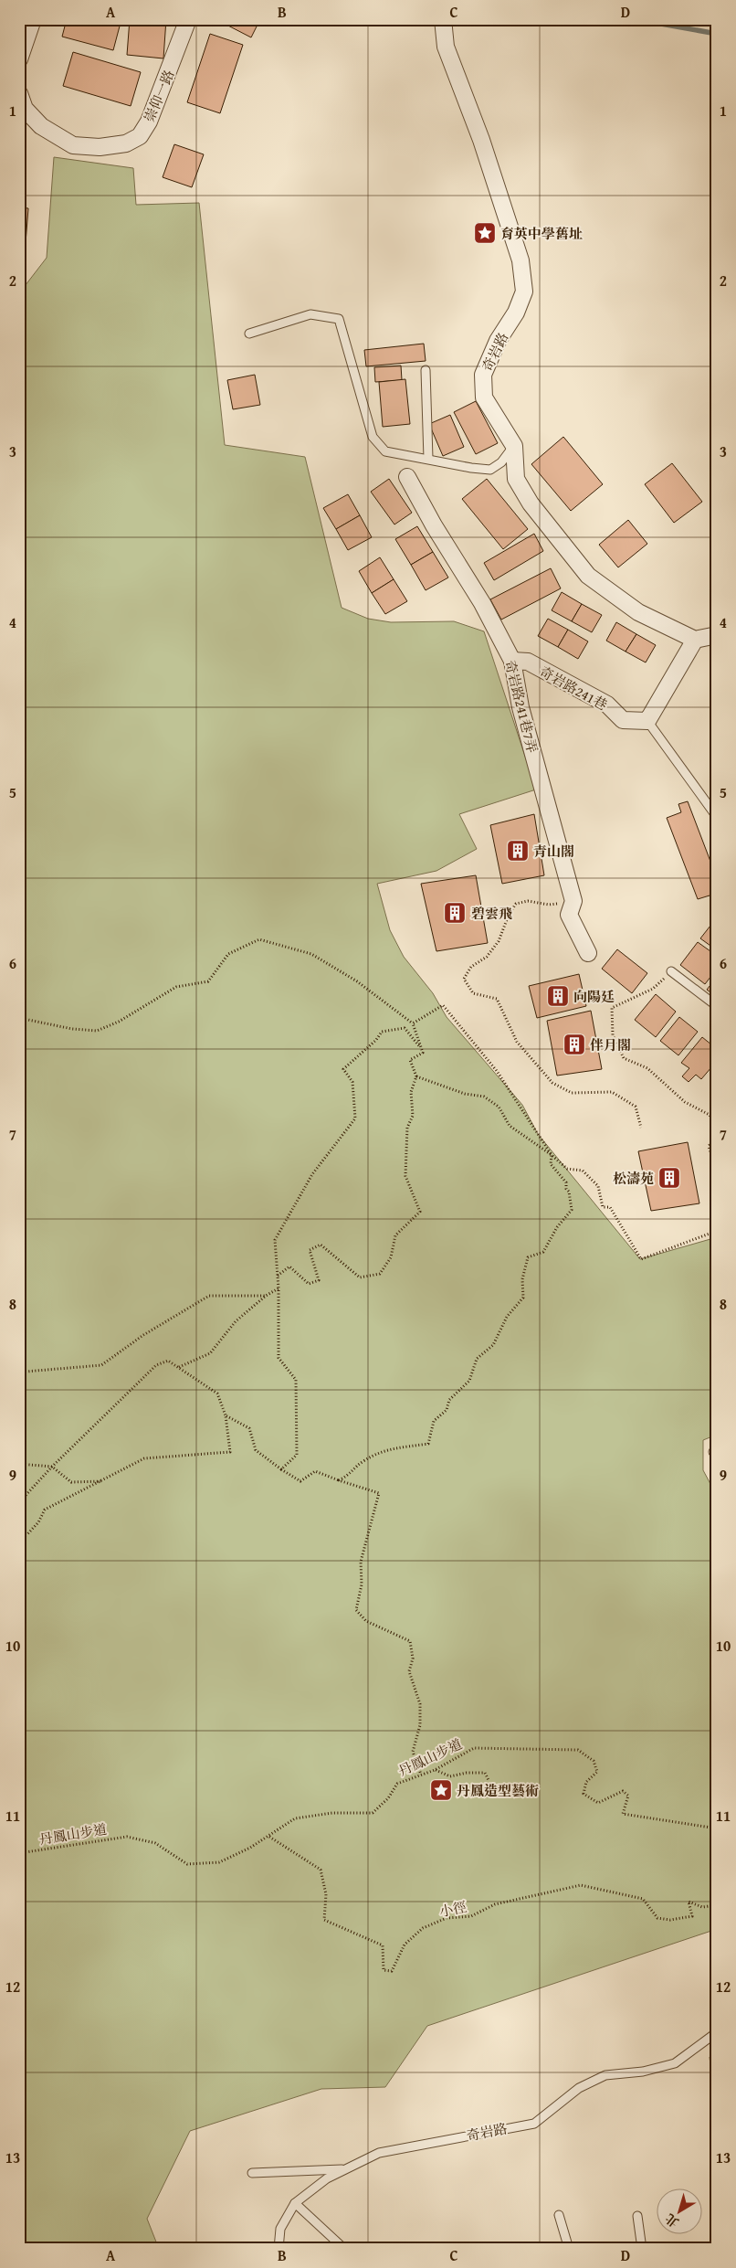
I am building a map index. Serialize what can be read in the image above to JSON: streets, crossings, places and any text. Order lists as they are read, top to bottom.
{
  "streets": {
    "street": [
      "崇仰一路",
      "奇岩路",
      "奇岩路241巷",
      "奇岩路241巷7弄"
    ],
    "path": ["丹鳳山步道", "小徑"]
  },
  "crossings": [
    ["奇岩路241巷", "奇岩路241巷7弄"],
    ["丹鳳山步道", "小徑"]
  ],
  "places": {
    "place": ["育英中學舊址", "丹鳳造型藝術"],
    "building": [
      "青山閣",
      "碧雲飛",
      "向陽廷",
      "伴月閣",
      "松濤苑"
    ]
  },
  "north": "bottom left",
  "grid": {
    "columns": [
      "A",
      "B",
      "C",
      "D"
    ],
    "rows": [
      "1",
      "2",
      "3",
      "4",
      "5",
      "6",
      "7",
      "8",
      "9",
      "10",
      "11",
      "12",
      "13"
    ]
  }
}
